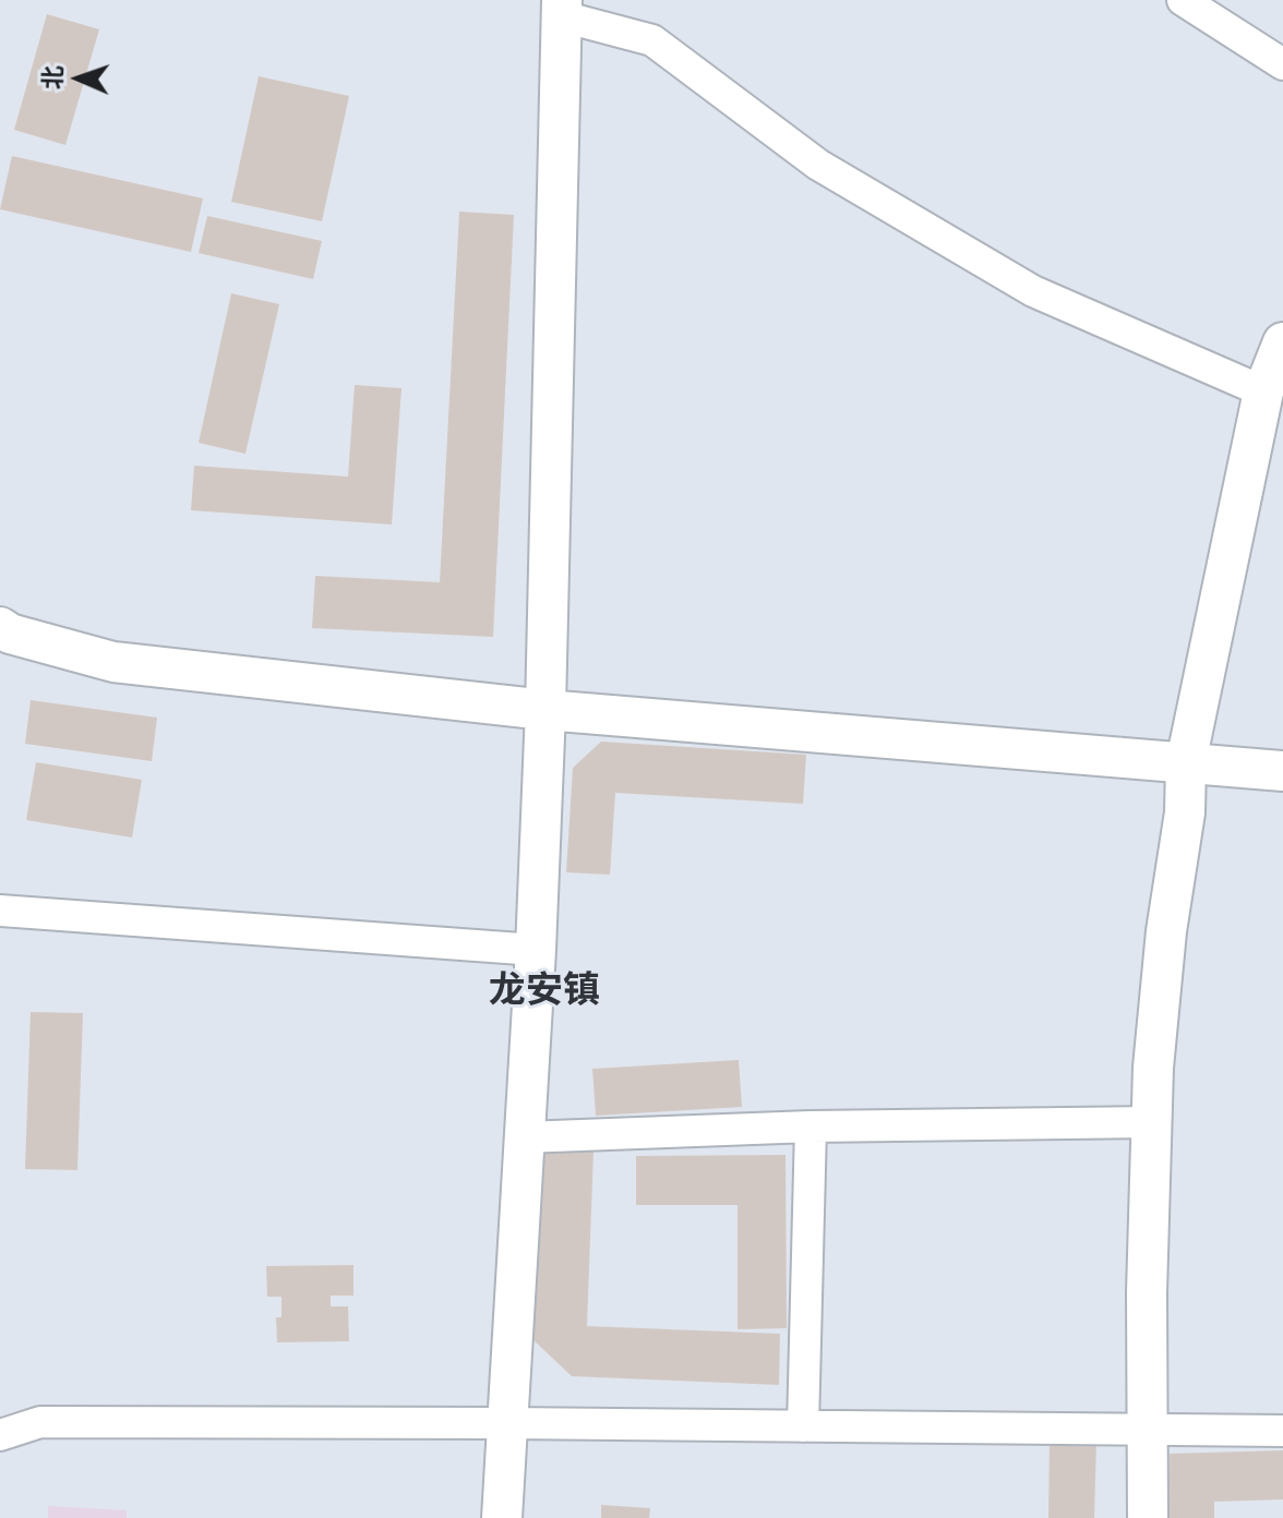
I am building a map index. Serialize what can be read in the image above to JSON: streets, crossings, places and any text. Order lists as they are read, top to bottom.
{
  "districts": ["龙安镇"],
  "north": "left"
}
